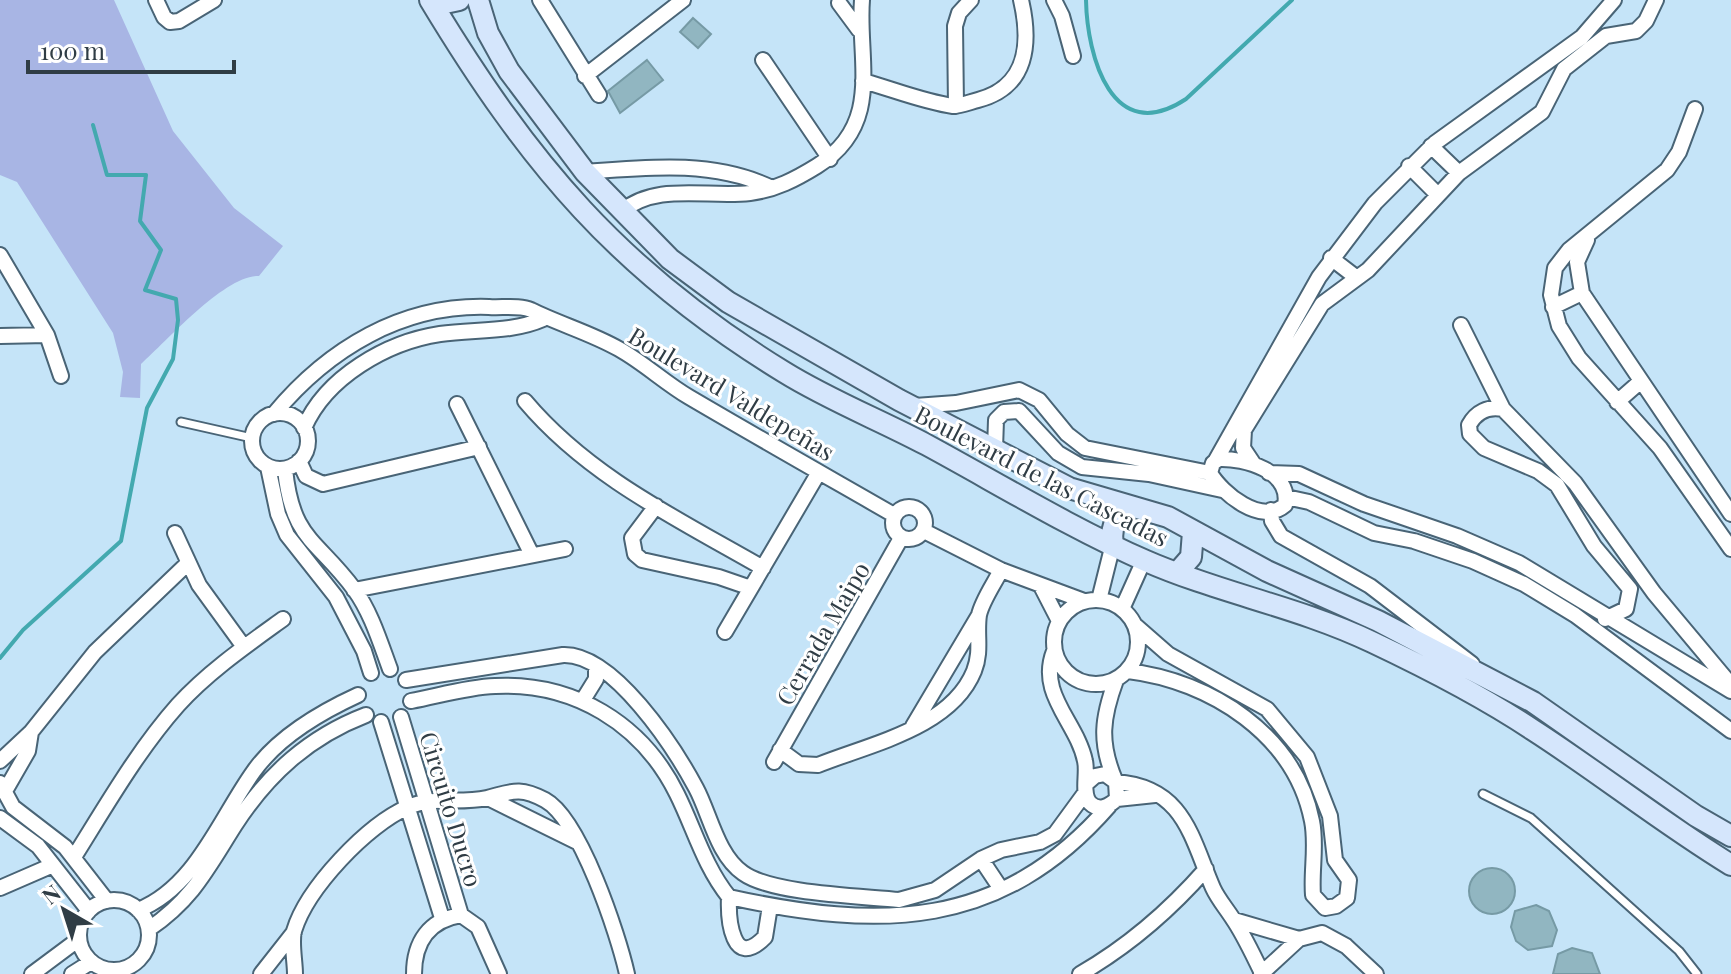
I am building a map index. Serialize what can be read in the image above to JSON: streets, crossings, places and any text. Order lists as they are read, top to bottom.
{
  "streets": {
    "main road": ["Boulevard de las Cascadas"],
    "street": ["Boulevard Valdepeñas", "Cerrada Maipo", "Circuito Ducro"]
  },
  "crossings": [
    ["Boulevard Valdepeñas", "Cerrada Maipo"]
  ],
  "scale_bar": "100 m",
  "north": "top left"
}
